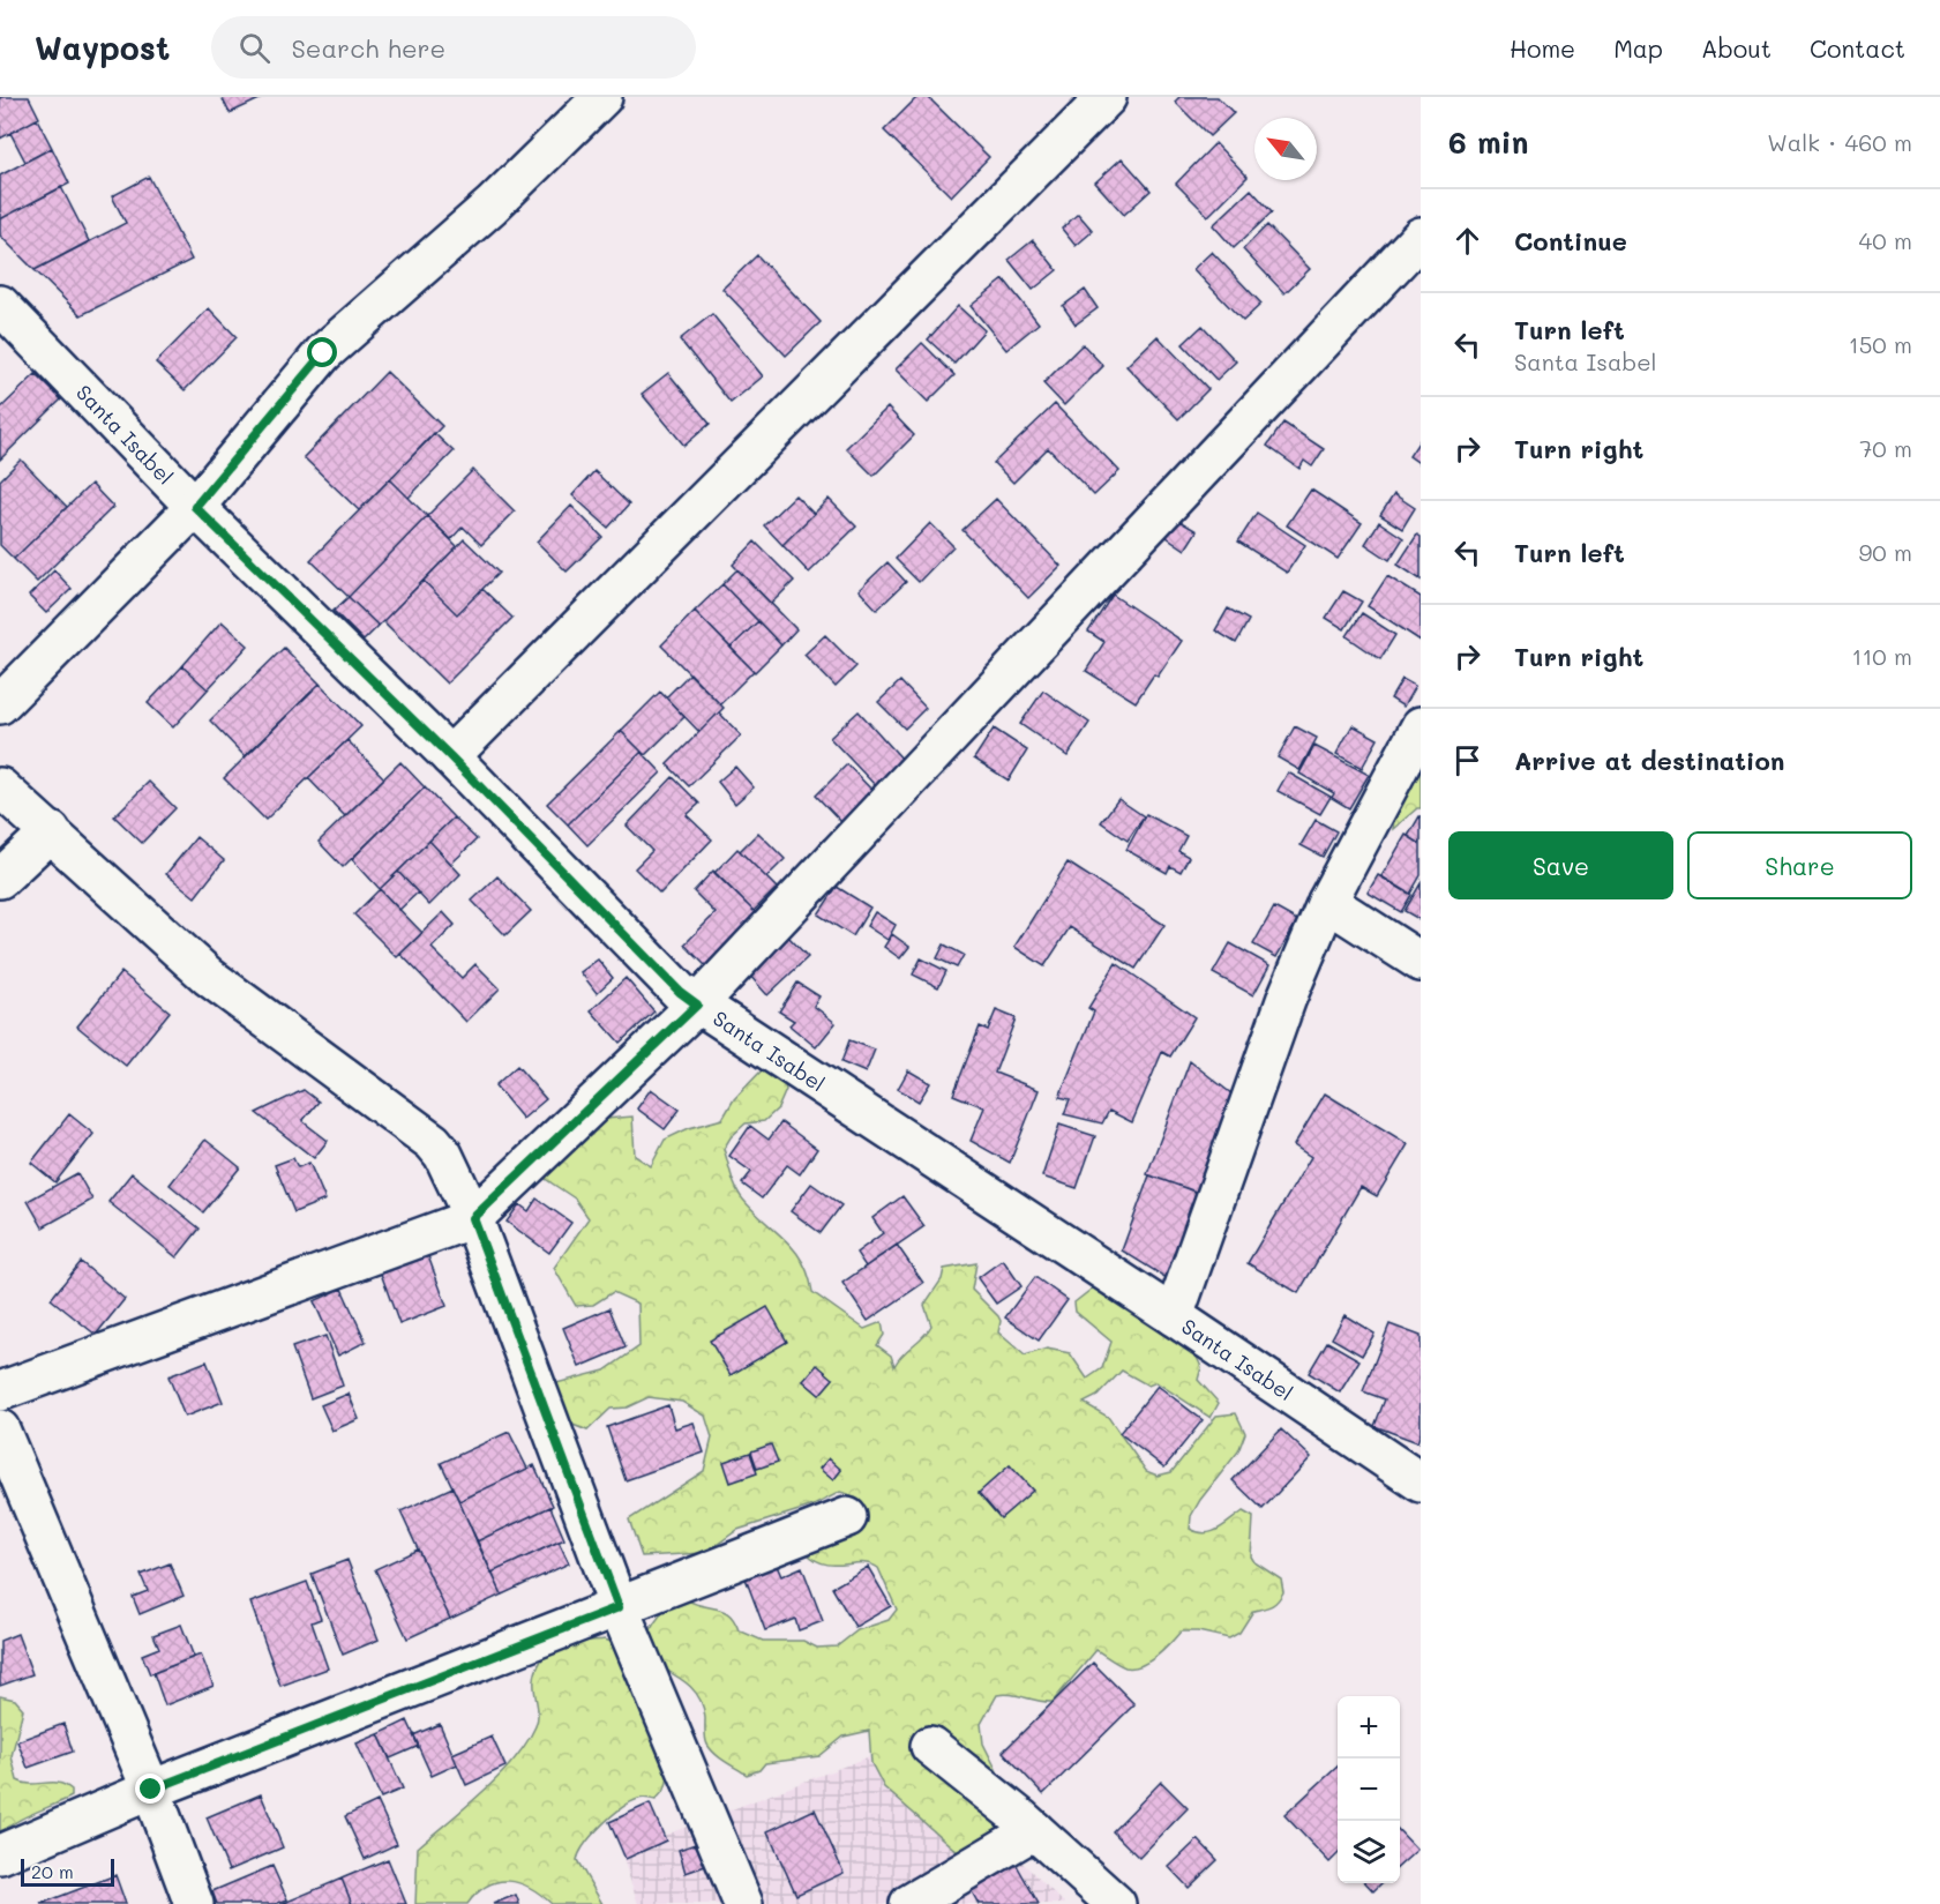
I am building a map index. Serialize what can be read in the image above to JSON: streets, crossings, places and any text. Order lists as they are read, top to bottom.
{
  "streets": {
    "street": ["Santa Isabel"]
  },
  "scale_bar": "20 m",
  "north": "top left",
  "page": {
    "header": "Waypost",
    "search": "Search here",
    "nav": [
      "Home",
      "Map",
      "About",
      "Contact"
    ],
    "heading": ["6 min", "Walk · 460 m"],
    "list": [
      ["Continue", "40 m"],
      ["Turn left", "Santa Isabel", "150 m"],
      ["Turn right", "70 m"],
      ["Turn left", "90 m"],
      ["Turn right", "110 m"],
      "Arrive at destination"
    ],
    "buttons": ["Save", "Share"],
    "map_buttons": ["+", "−"],
    "scale": "20 m"
  }
}
